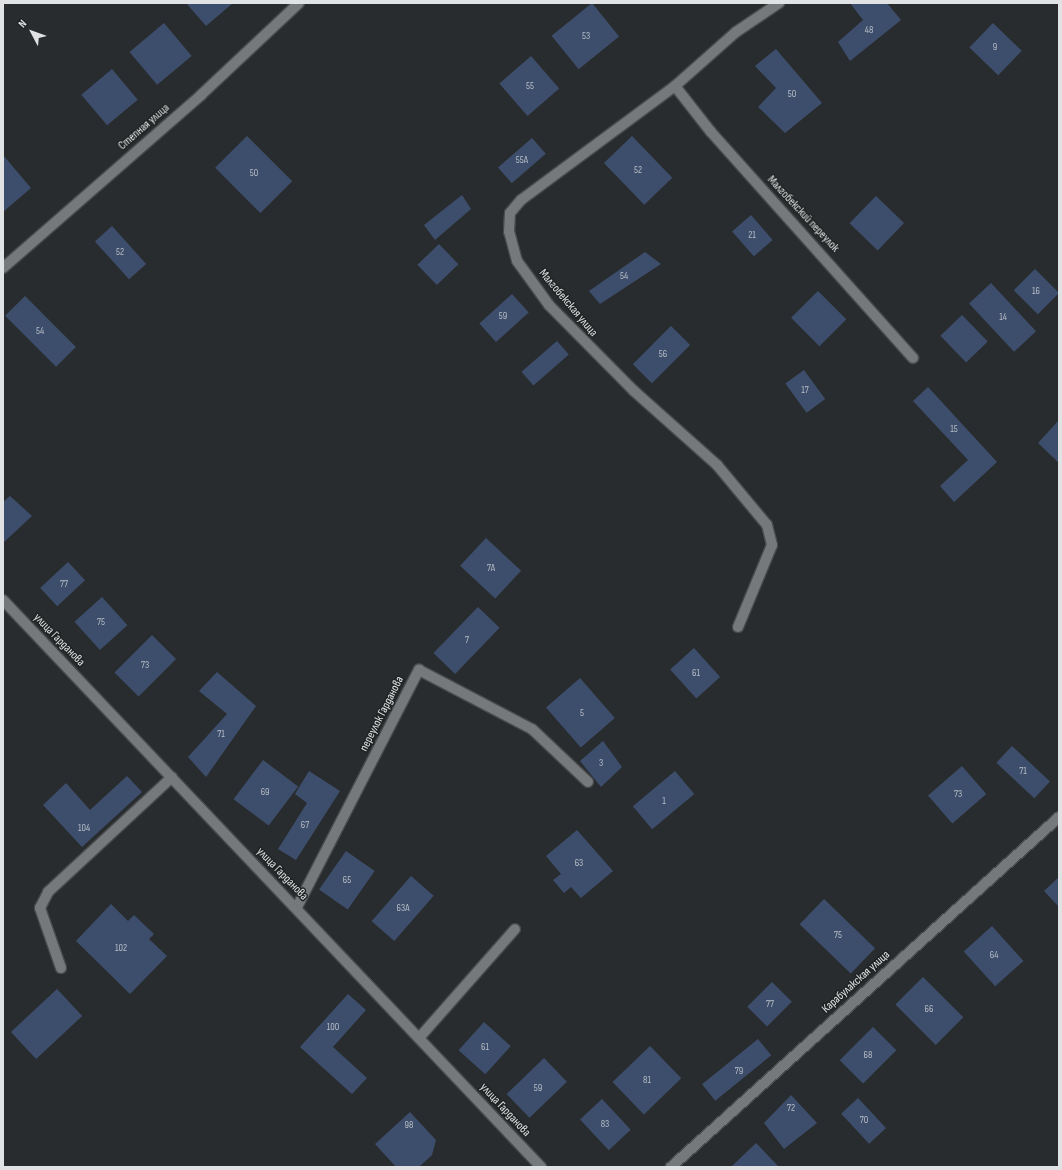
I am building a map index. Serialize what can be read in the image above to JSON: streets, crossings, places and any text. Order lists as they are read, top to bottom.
{
  "streets": {
    "street": [
      "Степная улица",
      "Малгобекский переулок",
      "Малгобекская улица",
      "улица Гарданова",
      "переулок Гарданова",
      "Карабулакская улица"
    ]
  },
  "crossings": [
    ["Малгобекский переулок", "Малгобекская улица"],
    ["улица Гарданова", "переулок Гарданова"]
  ],
  "house_numbers": [
    "48",
    "53",
    "9",
    "55",
    "50",
    "55А",
    "52",
    "50",
    "21",
    "52",
    "54",
    "16",
    "59",
    "14",
    "54",
    "56",
    "17",
    "15",
    "7А",
    "77",
    "75",
    "7",
    "73",
    "61",
    "5",
    "71",
    "3",
    "71",
    "69",
    "73",
    "1",
    "67",
    "104",
    "63",
    "65",
    "63А",
    "75",
    "102",
    "64",
    "77",
    "66",
    "100",
    "61",
    "68",
    "79",
    "81",
    "59",
    "72",
    "70",
    "83",
    "98"
  ],
  "north": "top left"
}
